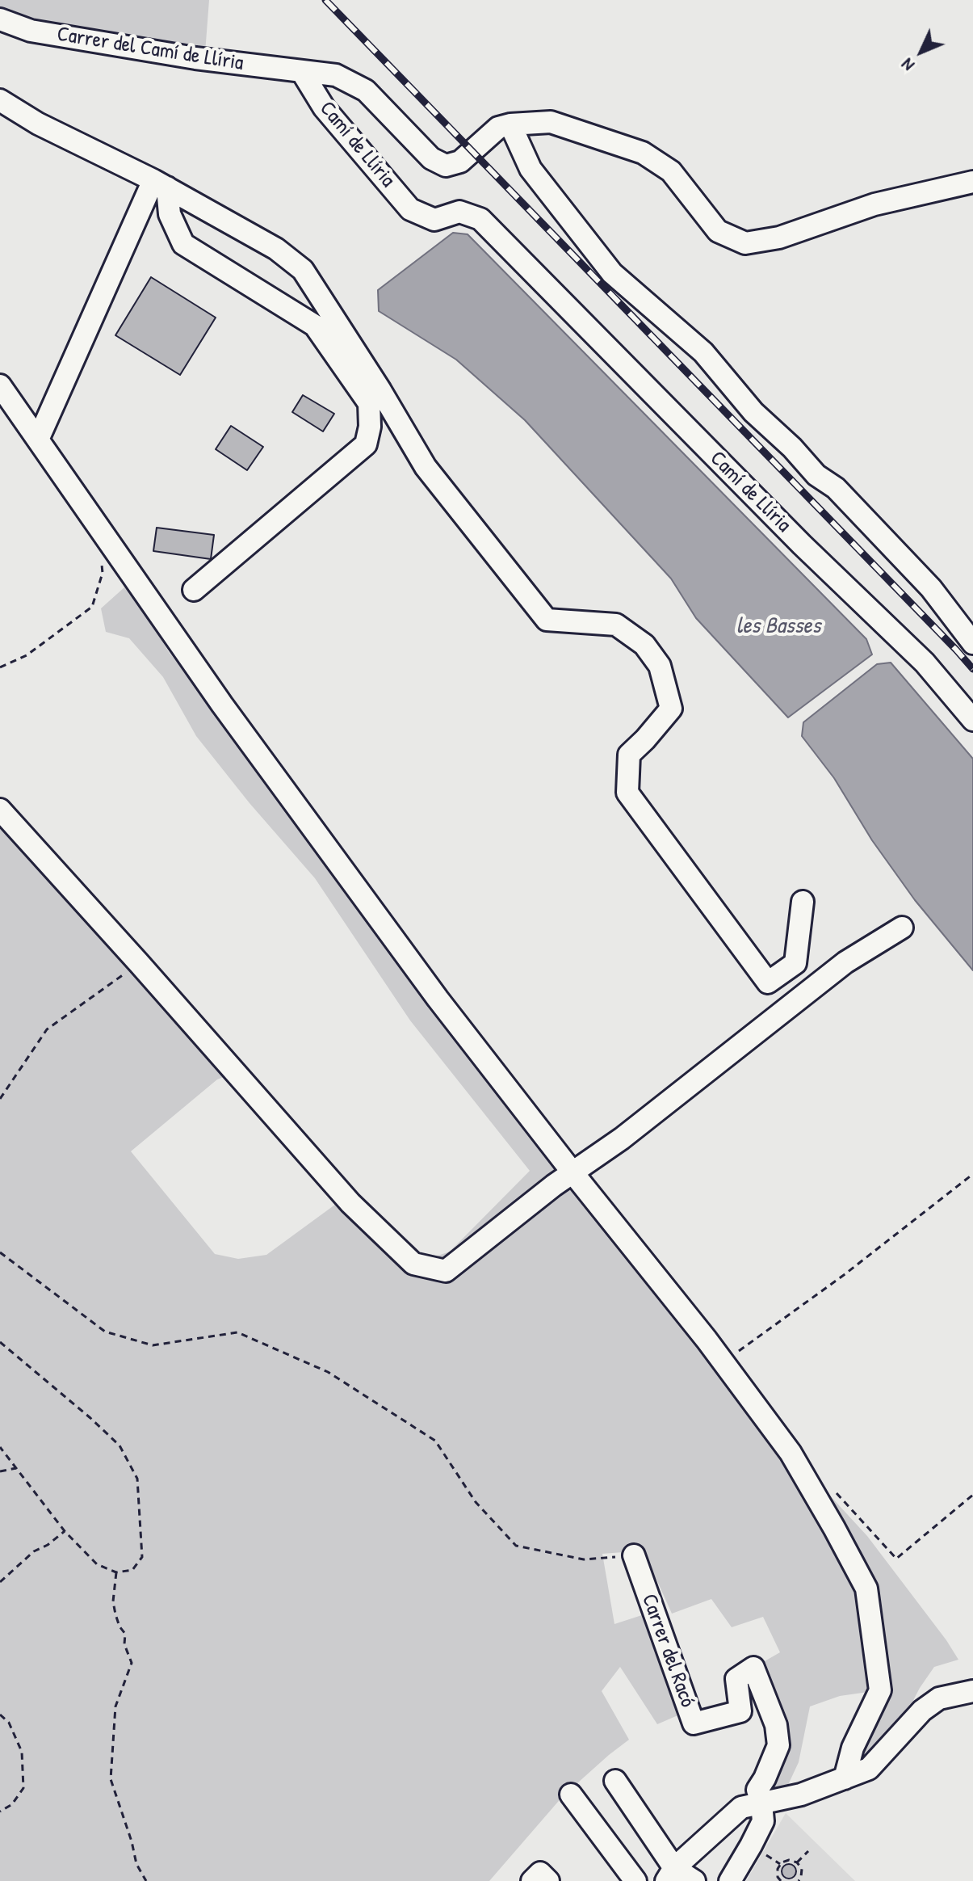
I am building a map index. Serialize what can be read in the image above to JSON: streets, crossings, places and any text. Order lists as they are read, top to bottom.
{
  "streets": {
    "street": ["Carrer del Camí de Llíria", "Camí de Llíria", "Carrer del Racó"]
  },
  "crossings": [
    ["Carrer del Camí de Llíria", "Camí de Llíria"]
  ],
  "water": ["les Basses"],
  "north": "bottom left"
}
